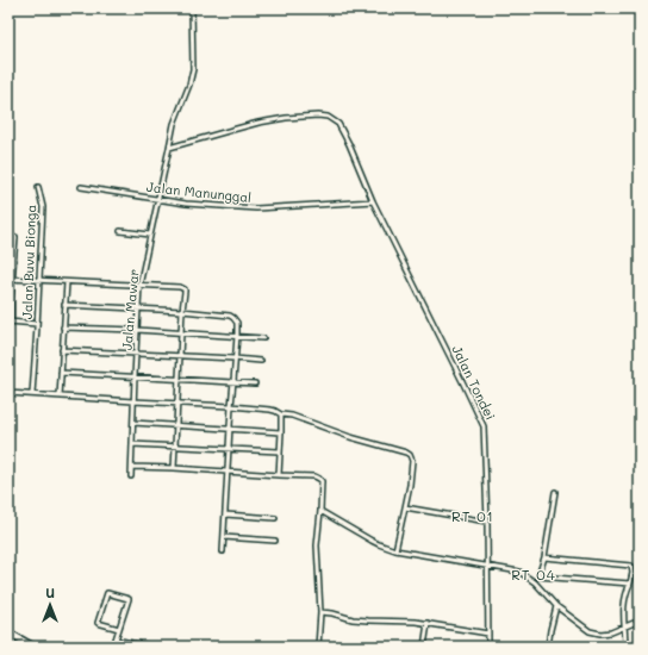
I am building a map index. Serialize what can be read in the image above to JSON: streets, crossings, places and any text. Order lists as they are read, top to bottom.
{
  "streets": {
    "street": [
      "Jalan Manunggal",
      "Jalan Buvu Bionga",
      "Jalan Mawar",
      "Jalan Tondei"
    ]
  },
  "crossings": [
    ["Jalan Manunggal", "Jalan Mawar"],
    ["Jalan Manunggal", "Jalan Tondei"],
    ["Jalan Mawar", "Jalan Tondei"]
  ],
  "districts": ["RT 01", "RT 04"],
  "north": "top"
}
